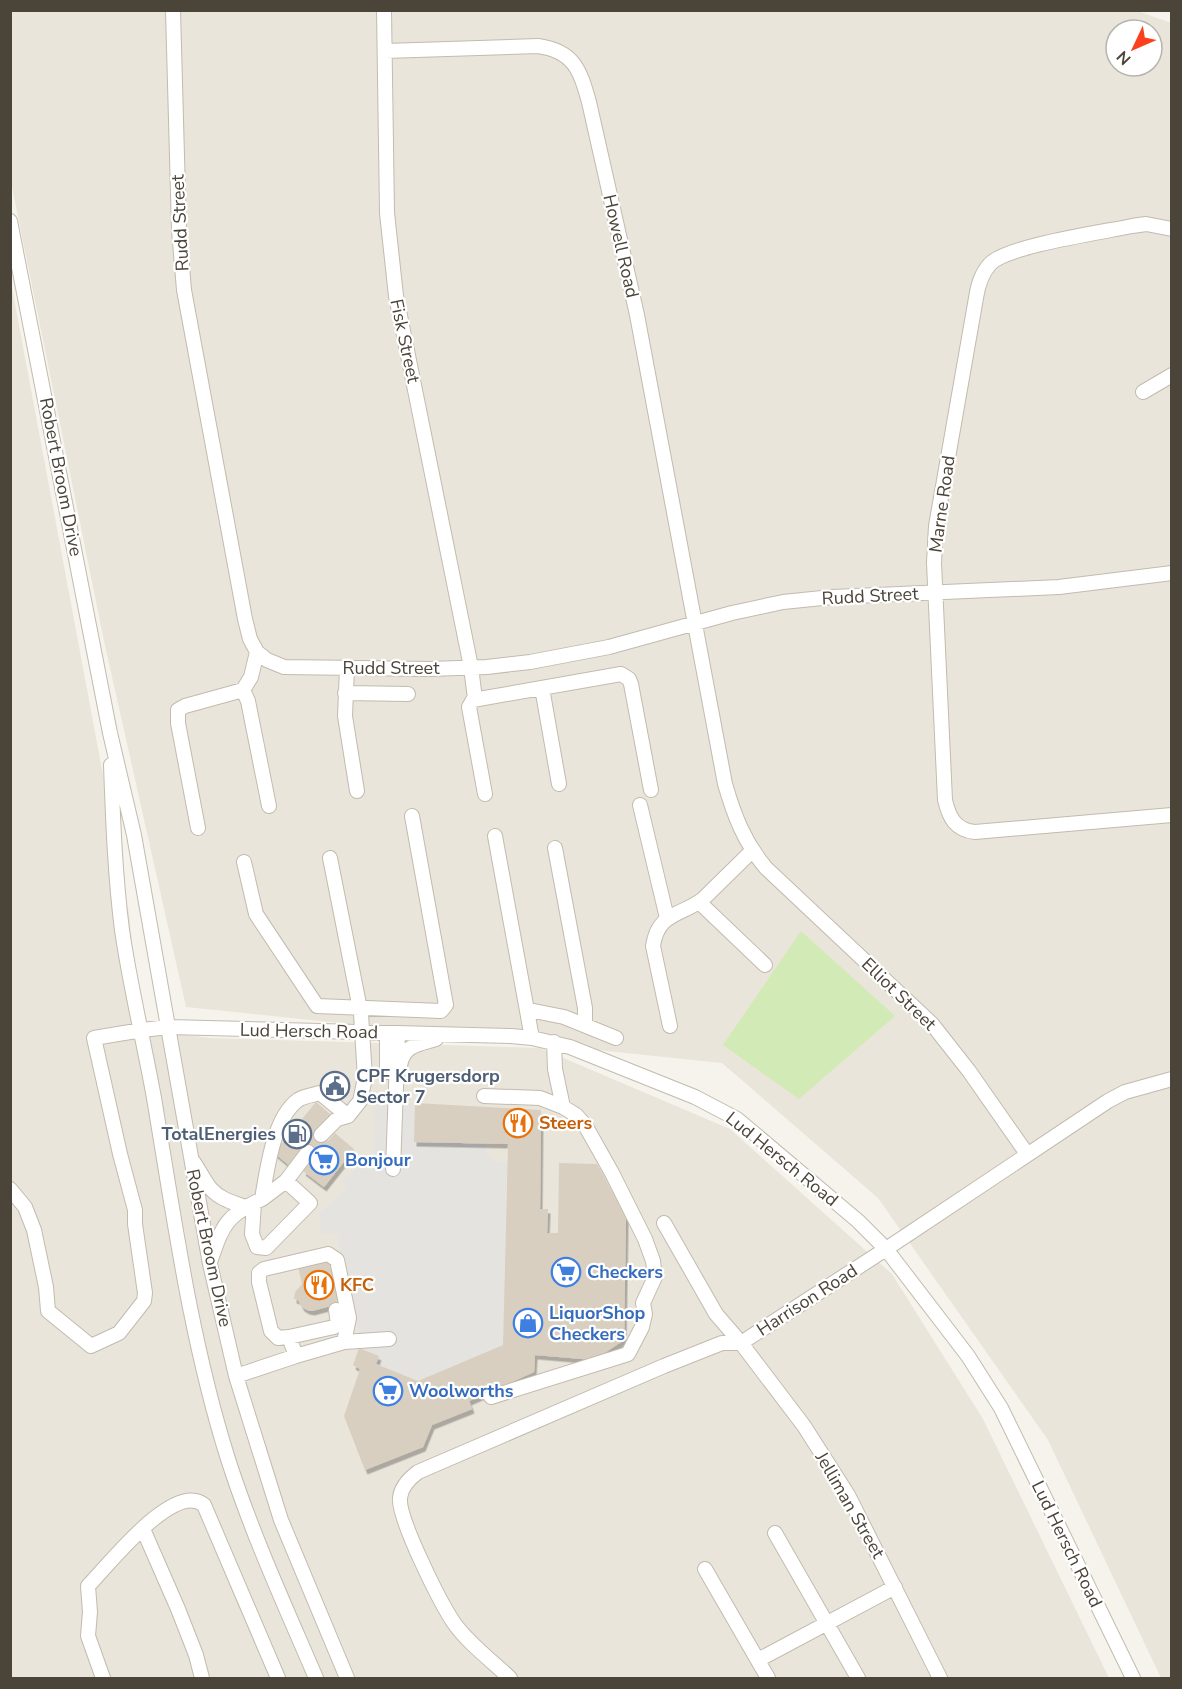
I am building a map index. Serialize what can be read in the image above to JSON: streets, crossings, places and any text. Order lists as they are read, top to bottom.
{
  "streets": {
    "street": [
      "Rudd Street",
      "Howell Road",
      "Fisk Street",
      "Robert Broom Drive",
      "Marne Road",
      "Elliot Street",
      "Lud Hersch Road",
      "Harrison Road",
      "Jelliman Street"
    ]
  },
  "crossings": [
    ["Rudd Street", "Howell Road"],
    ["Rudd Street", "Fisk Street"],
    ["Rudd Street", "Marne Road"],
    ["Rudd Street", "Elliot Street"],
    ["Howell Road", "Fisk Street"],
    ["Howell Road", "Elliot Street"],
    ["Robert Broom Drive", "Lud Hersch Road"],
    ["Elliot Street", "Harrison Road"],
    ["Lud Hersch Road", "Harrison Road"],
    ["Harrison Road", "Jelliman Street"]
  ],
  "places": {
    "public building": ["CPF Krugersdorp Sector 7"],
    "restaurant": ["Steers", "KFC"],
    "fuel station": ["TotalEnergies"],
    "supermarket": ["Bonjour", "Checkers", "Woolworths"],
    "shop": ["LiquorShop Checkers"]
  },
  "north": "bottom left"
}
